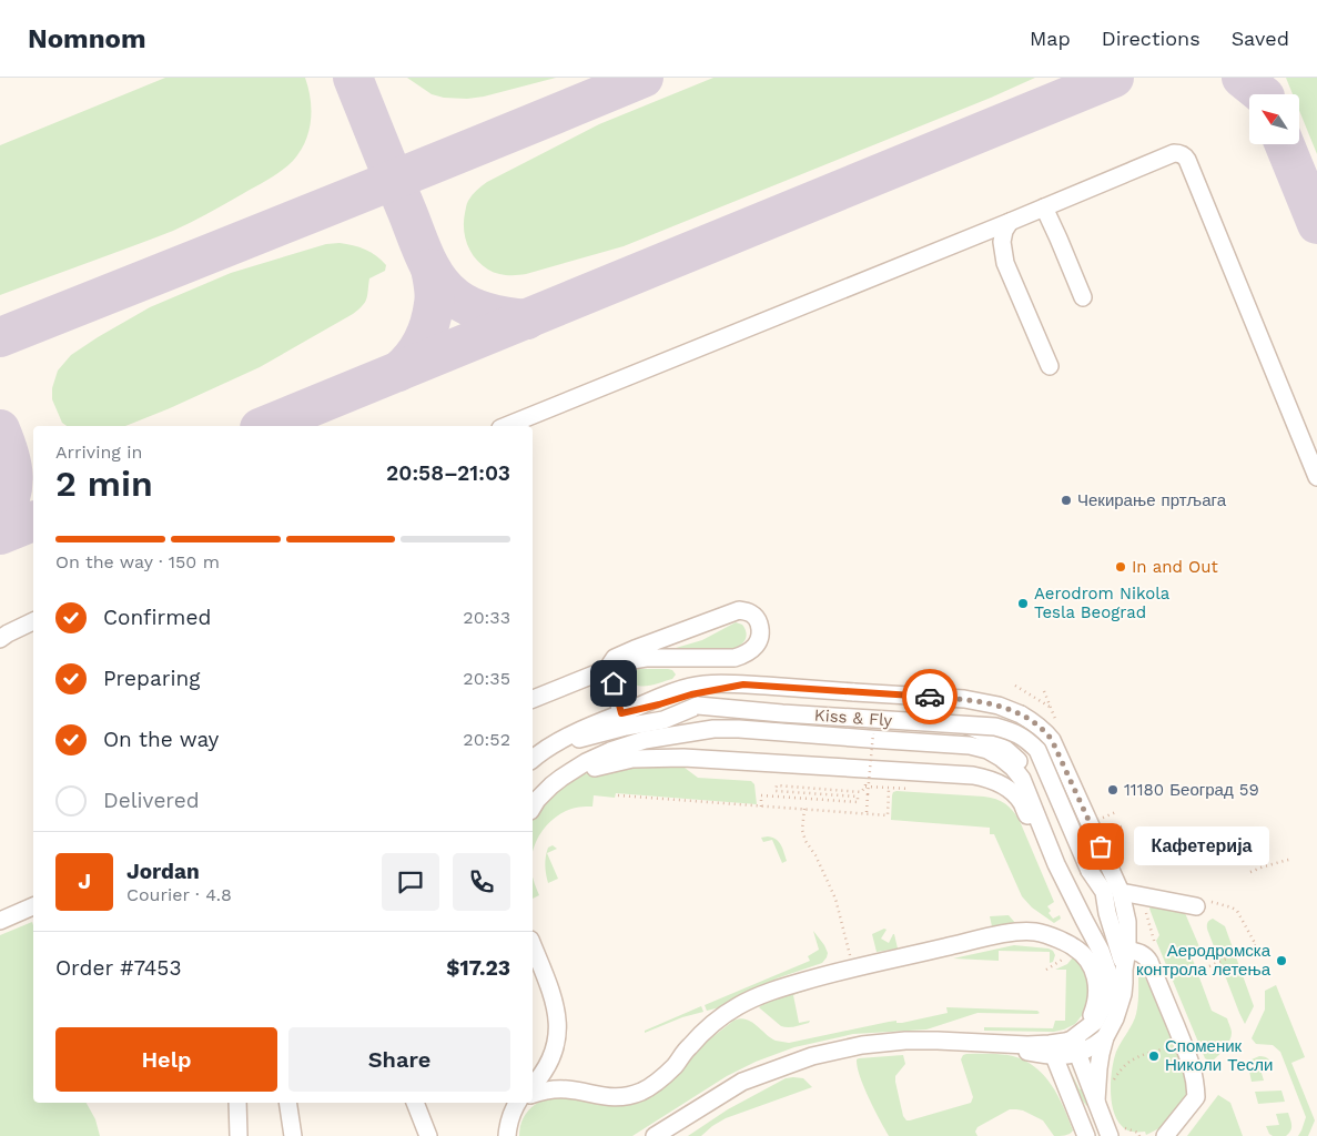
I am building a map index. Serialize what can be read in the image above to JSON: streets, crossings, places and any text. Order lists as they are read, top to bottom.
{
  "streets": {
    "street": ["Kiss & Fly"]
  },
  "places": [
    "Чекирање пртљага",
    "In and Out",
    "Aerodrom Nikola Tesla Beograd",
    "11180 Београд 59",
    "Кафетерија",
    "Аеродромска контрола летења",
    "Споменик Николи Тесли"
  ],
  "north": "top left",
  "page": {
    "header": "Nomnom",
    "nav": ["Map", "Directions", "Saved"],
    "heading": ["2 min", "Arriving in", "20:58–21:03"],
    "panel": [
      "Jordan",
      "Courier · 4.8",
      "Order #7453",
      "$17.23"
    ],
    "bar": "On the way · 150 m",
    "list": [
      ["Confirmed", "20:33"],
      ["Preparing", "20:35"],
      ["On the way", "20:52"],
      "Delivered"
    ],
    "bubble": "Кафетерија",
    "round": "J",
    "buttons": ["Help", "Share"]
  }
}
